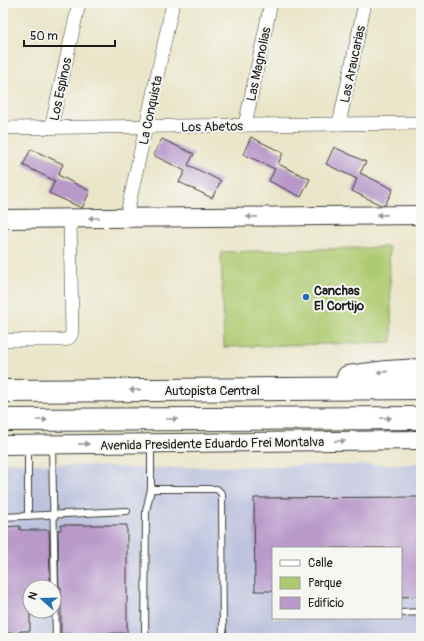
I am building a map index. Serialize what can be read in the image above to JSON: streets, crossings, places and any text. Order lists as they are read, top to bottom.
{
  "streets": {
    "highway": ["Autopista Central"],
    "main road": ["Avenida Presidente Eduardo Frei Montalva"],
    "street": [
      "Las Magnolias",
      "Las Araucarias",
      "Los Espinos",
      "La Conquista",
      "Los Abetos"
    ]
  },
  "crossings": [
    ["Las Magnolias", "Los Abetos"],
    ["Las Araucarias", "Los Abetos"],
    ["Los Espinos", "Los Abetos"],
    ["La Conquista", "Los Abetos"]
  ],
  "one_way": ["Avenida Presidente Eduardo Frei Montalva"],
  "places": ["Canchas El Cortijo"],
  "legend": ["Calle", "Parque", "Edificio"],
  "scale_bar": "50 m",
  "north": "left"
}
